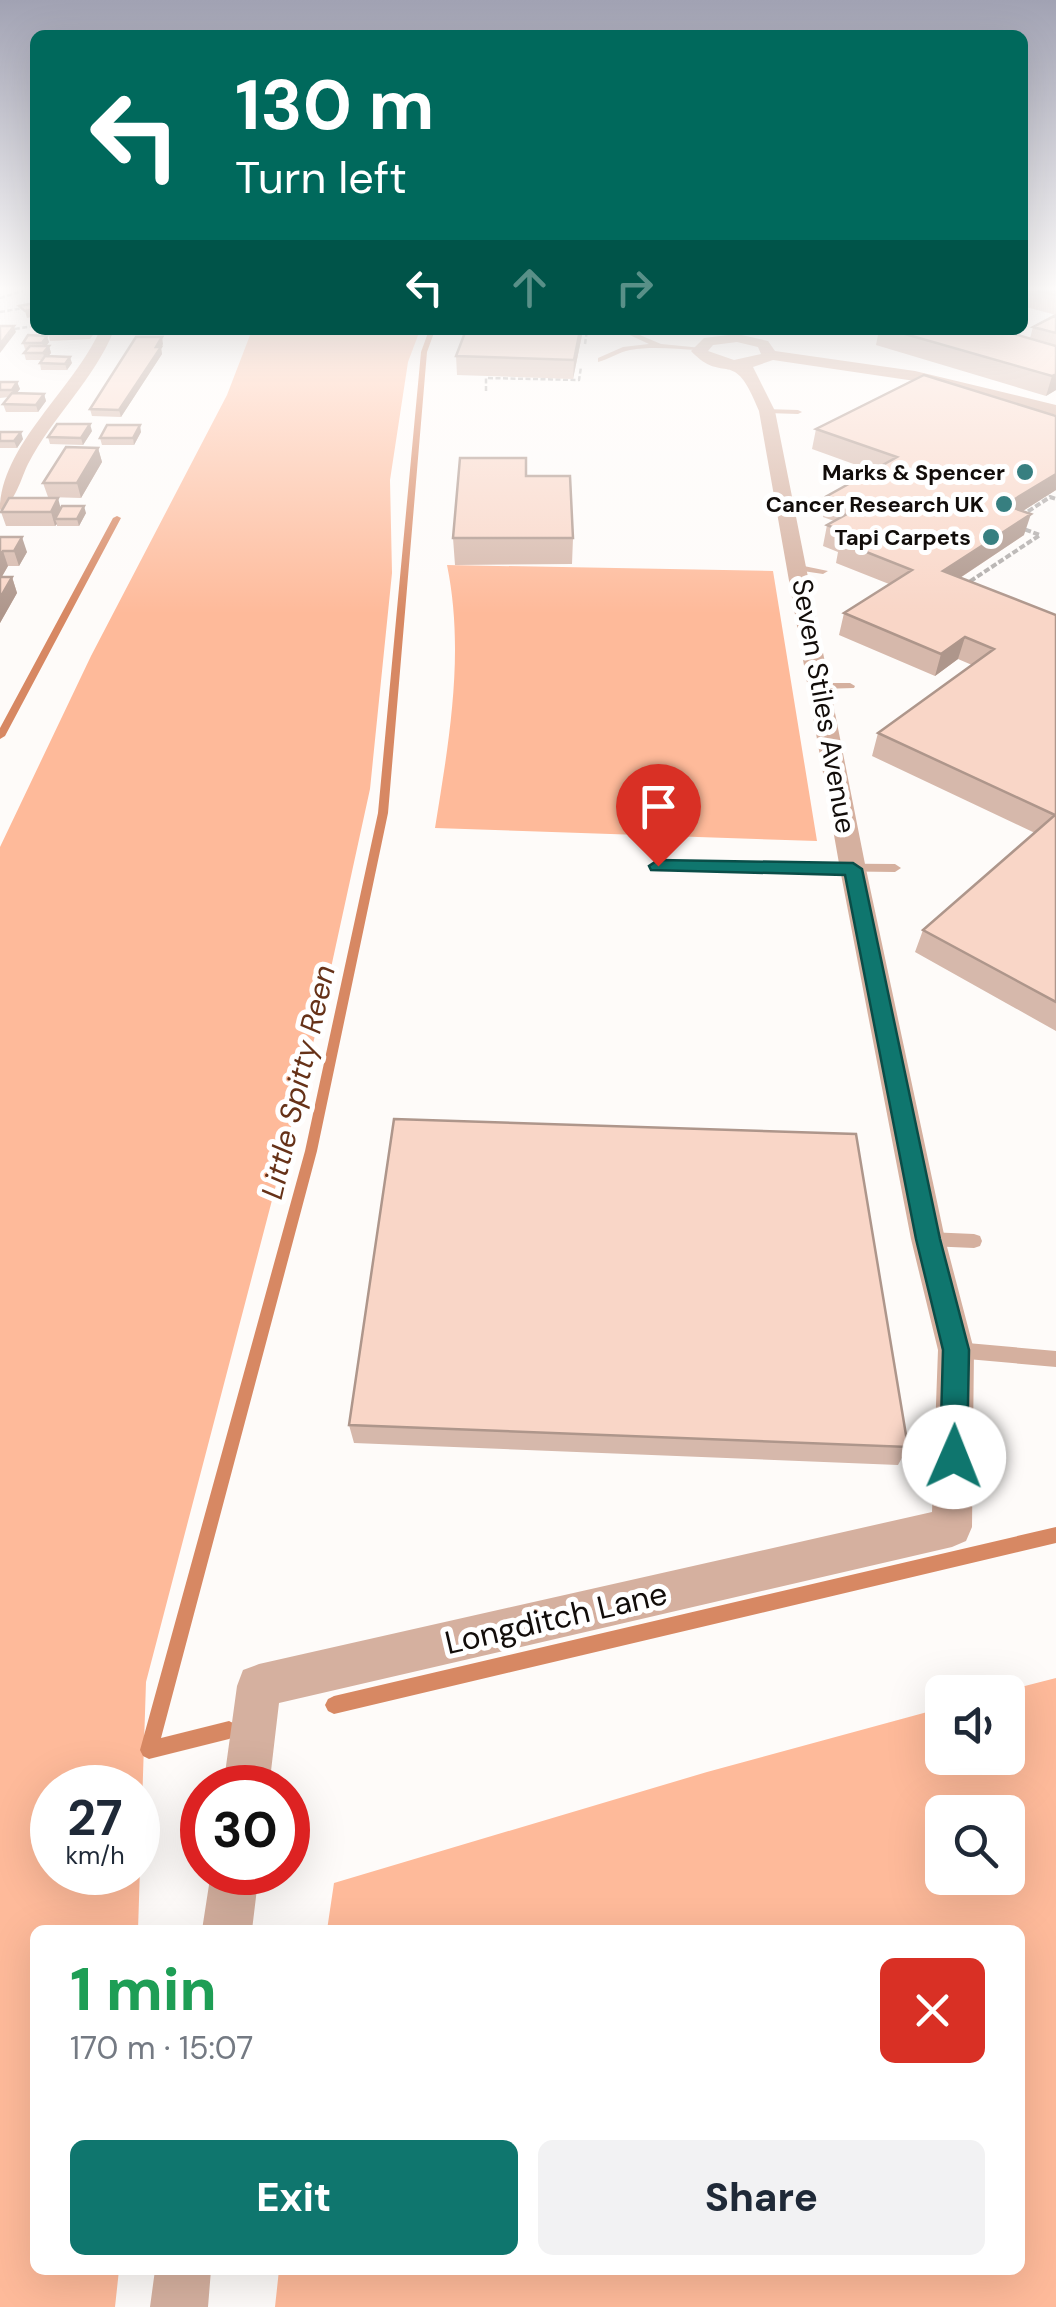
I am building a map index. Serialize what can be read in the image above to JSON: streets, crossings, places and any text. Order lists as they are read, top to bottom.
{
  "streets": {
    "street": ["Seven Stiles Avenue", "Longditch Lane"]
  },
  "crossings": [
    ["Seven Stiles Avenue", "Longditch Lane"]
  ],
  "water": ["Little Spitty Reen"],
  "places": ["Marks & Spencer", "Cancer Research UK", "Tapi Carpets"],
  "page": {
    "turn": ["130 m", "Turn left"],
    "speed": "27 km/h",
    "limit": "30",
    "heading": ["1 min", "170 m · 15:07"],
    "buttons": ["Exit", "Share"]
  }
}
